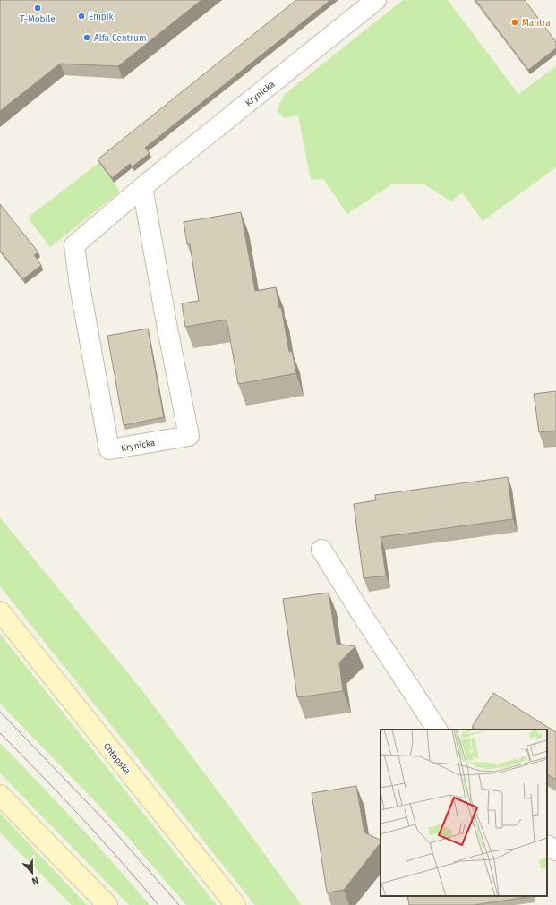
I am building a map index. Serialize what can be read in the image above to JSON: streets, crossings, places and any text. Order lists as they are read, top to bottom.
{
  "streets": {
    "main road": ["Chłopska"],
    "street": ["Krynicka"]
  },
  "places": [
    "T-Mobile",
    "Empik",
    "Mantra",
    "Alfa Centrum"
  ],
  "north": "bottom"
}
